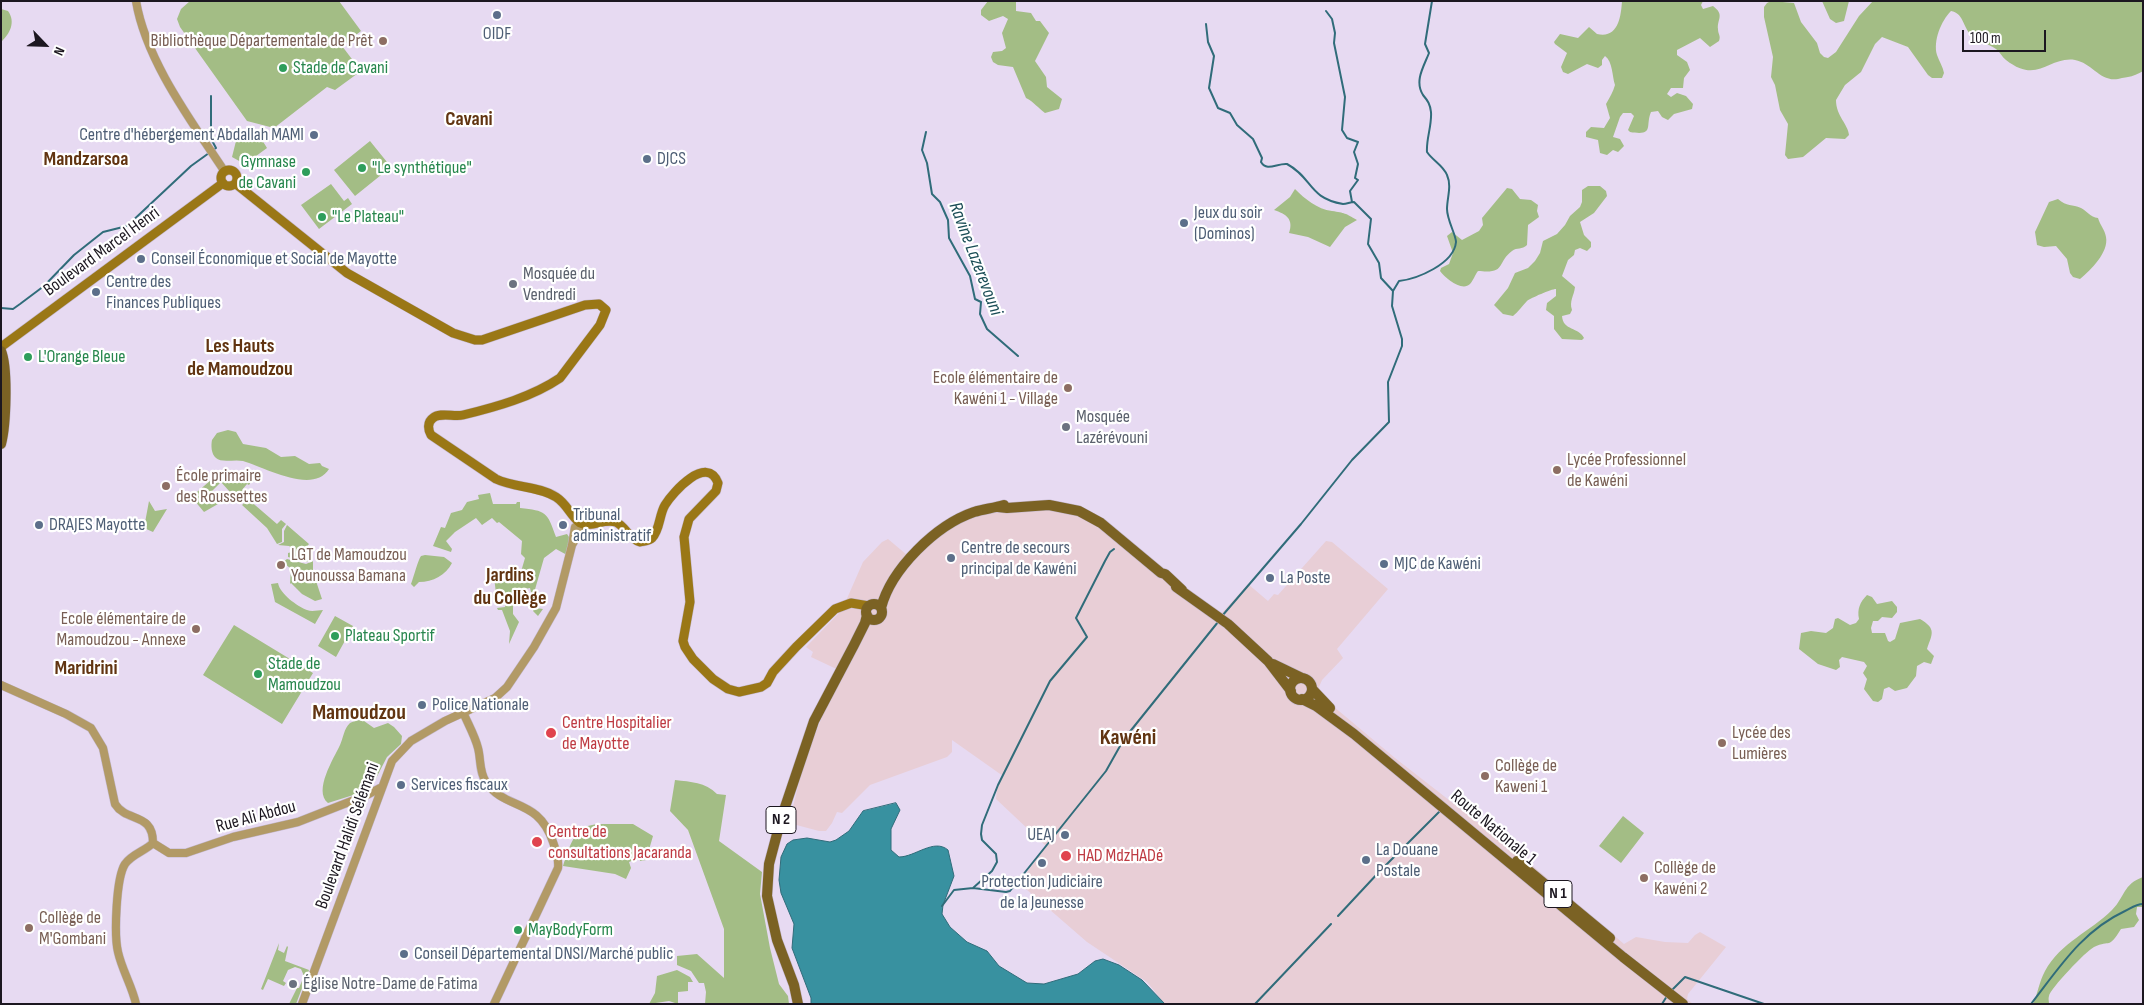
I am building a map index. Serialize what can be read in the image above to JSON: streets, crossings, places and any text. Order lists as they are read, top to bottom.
{
  "streets": {
    "main road": [
      "Boulevard Marcel Henri",
      "N 2",
      "Route Nationale 1",
      "N 1"
    ],
    "street": ["Rue Ali Abdou", "Boulevard Halidi Sélémani"]
  },
  "crossings": [
    ["Rue Ali Abdou", "Boulevard Halidi Sélémani"]
  ],
  "districts": [
    "Cavani",
    "Mandzarsoa",
    "Les Hauts de Mamoudzou",
    "Jardins du Collège",
    "Maridrini",
    "Mamoudzou",
    "Kawéni"
  ],
  "water": ["Ravine Lazerevouni"],
  "places": [
    "OIDF",
    "Bibliothèque Départementale de Prêt",
    "Stade de Cavani",
    "Centre d'hébergement Abdallah MAMI",
    "DJCS",
    "\"Le synthétique\"",
    "Gymnase de Cavani",
    "\"Le Plateau\"",
    "Jeux du soir (Dominos)",
    "Conseil Économique et Social de Mayotte",
    "Mosquée du Vendredi",
    "Centre des Finances Publiques",
    "L'Orange Bleue",
    "Ecole élémentaire de Kawéni 1 - Village",
    "Mosquée Lazérévouni",
    "Lycée Professionnel de Kawéni",
    "École primaire des Roussettes",
    "DRAJES Mayotte",
    "Tribunal administratif",
    "Centre de secours principal de Kawéni",
    "MJC de Kawéni",
    "LGT de Mamoudzou Younoussa Bamana",
    "La Poste",
    "Ecole élémentaire de Mamoudzou - Annexe",
    "Plateau Sportif",
    "Stade de Mamoudzou",
    "Police Nationale",
    "Centre Hospitalier de Mayotte",
    "Lycée des Lumières",
    "Collège de Kaweni 1",
    "Services fiscaux",
    "UEAJ",
    "Centre de consultations Jacaranda",
    "HAD MdzHADé",
    "La Douane Postale",
    "Protection Judiciaire de la Jeunesse",
    "Collège de Kawéni 2",
    "Collège de M'Gombani",
    "MayBodyForm",
    "Conseil Départemental DNSI/Marché public",
    "Église Notre-Dame de Fatima"
  ],
  "scale_bar": "100 m",
  "north": "bottom right"
}
